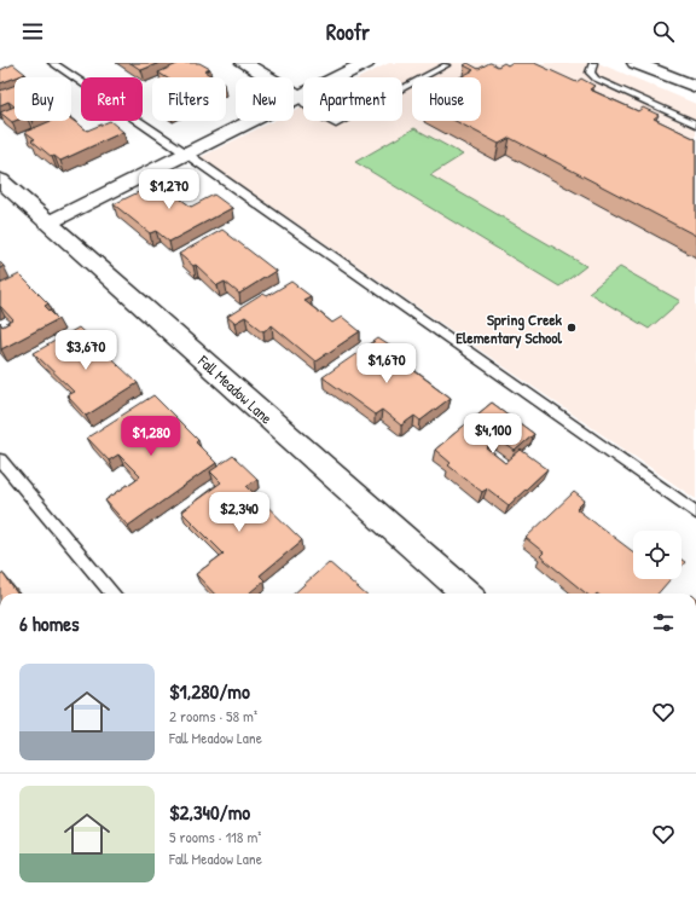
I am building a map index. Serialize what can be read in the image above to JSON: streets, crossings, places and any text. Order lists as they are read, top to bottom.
{
  "streets": {
    "street": ["Fall Meadow Lane"]
  },
  "places": ["Spring Creek Elementary School"],
  "page": {
    "header": "Roofr",
    "chip": [
      "Buy",
      "Rent",
      "Filters",
      "New",
      "Apartment",
      "House"
    ],
    "price": [
      "$1,270",
      "$3,670",
      "$1,670",
      "$4,100",
      "$1,280",
      "$2,340"
    ],
    "heading": "6 homes",
    "list": [
      {
        "name": "$1,280/mo",
        "note": "2 rooms · 58 m² · Fall Meadow Lane"
      },
      {
        "name": "$2,340/mo",
        "note": "5 rooms · 118 m² · Fall Meadow Lane"
      }
    ]
  }
}
